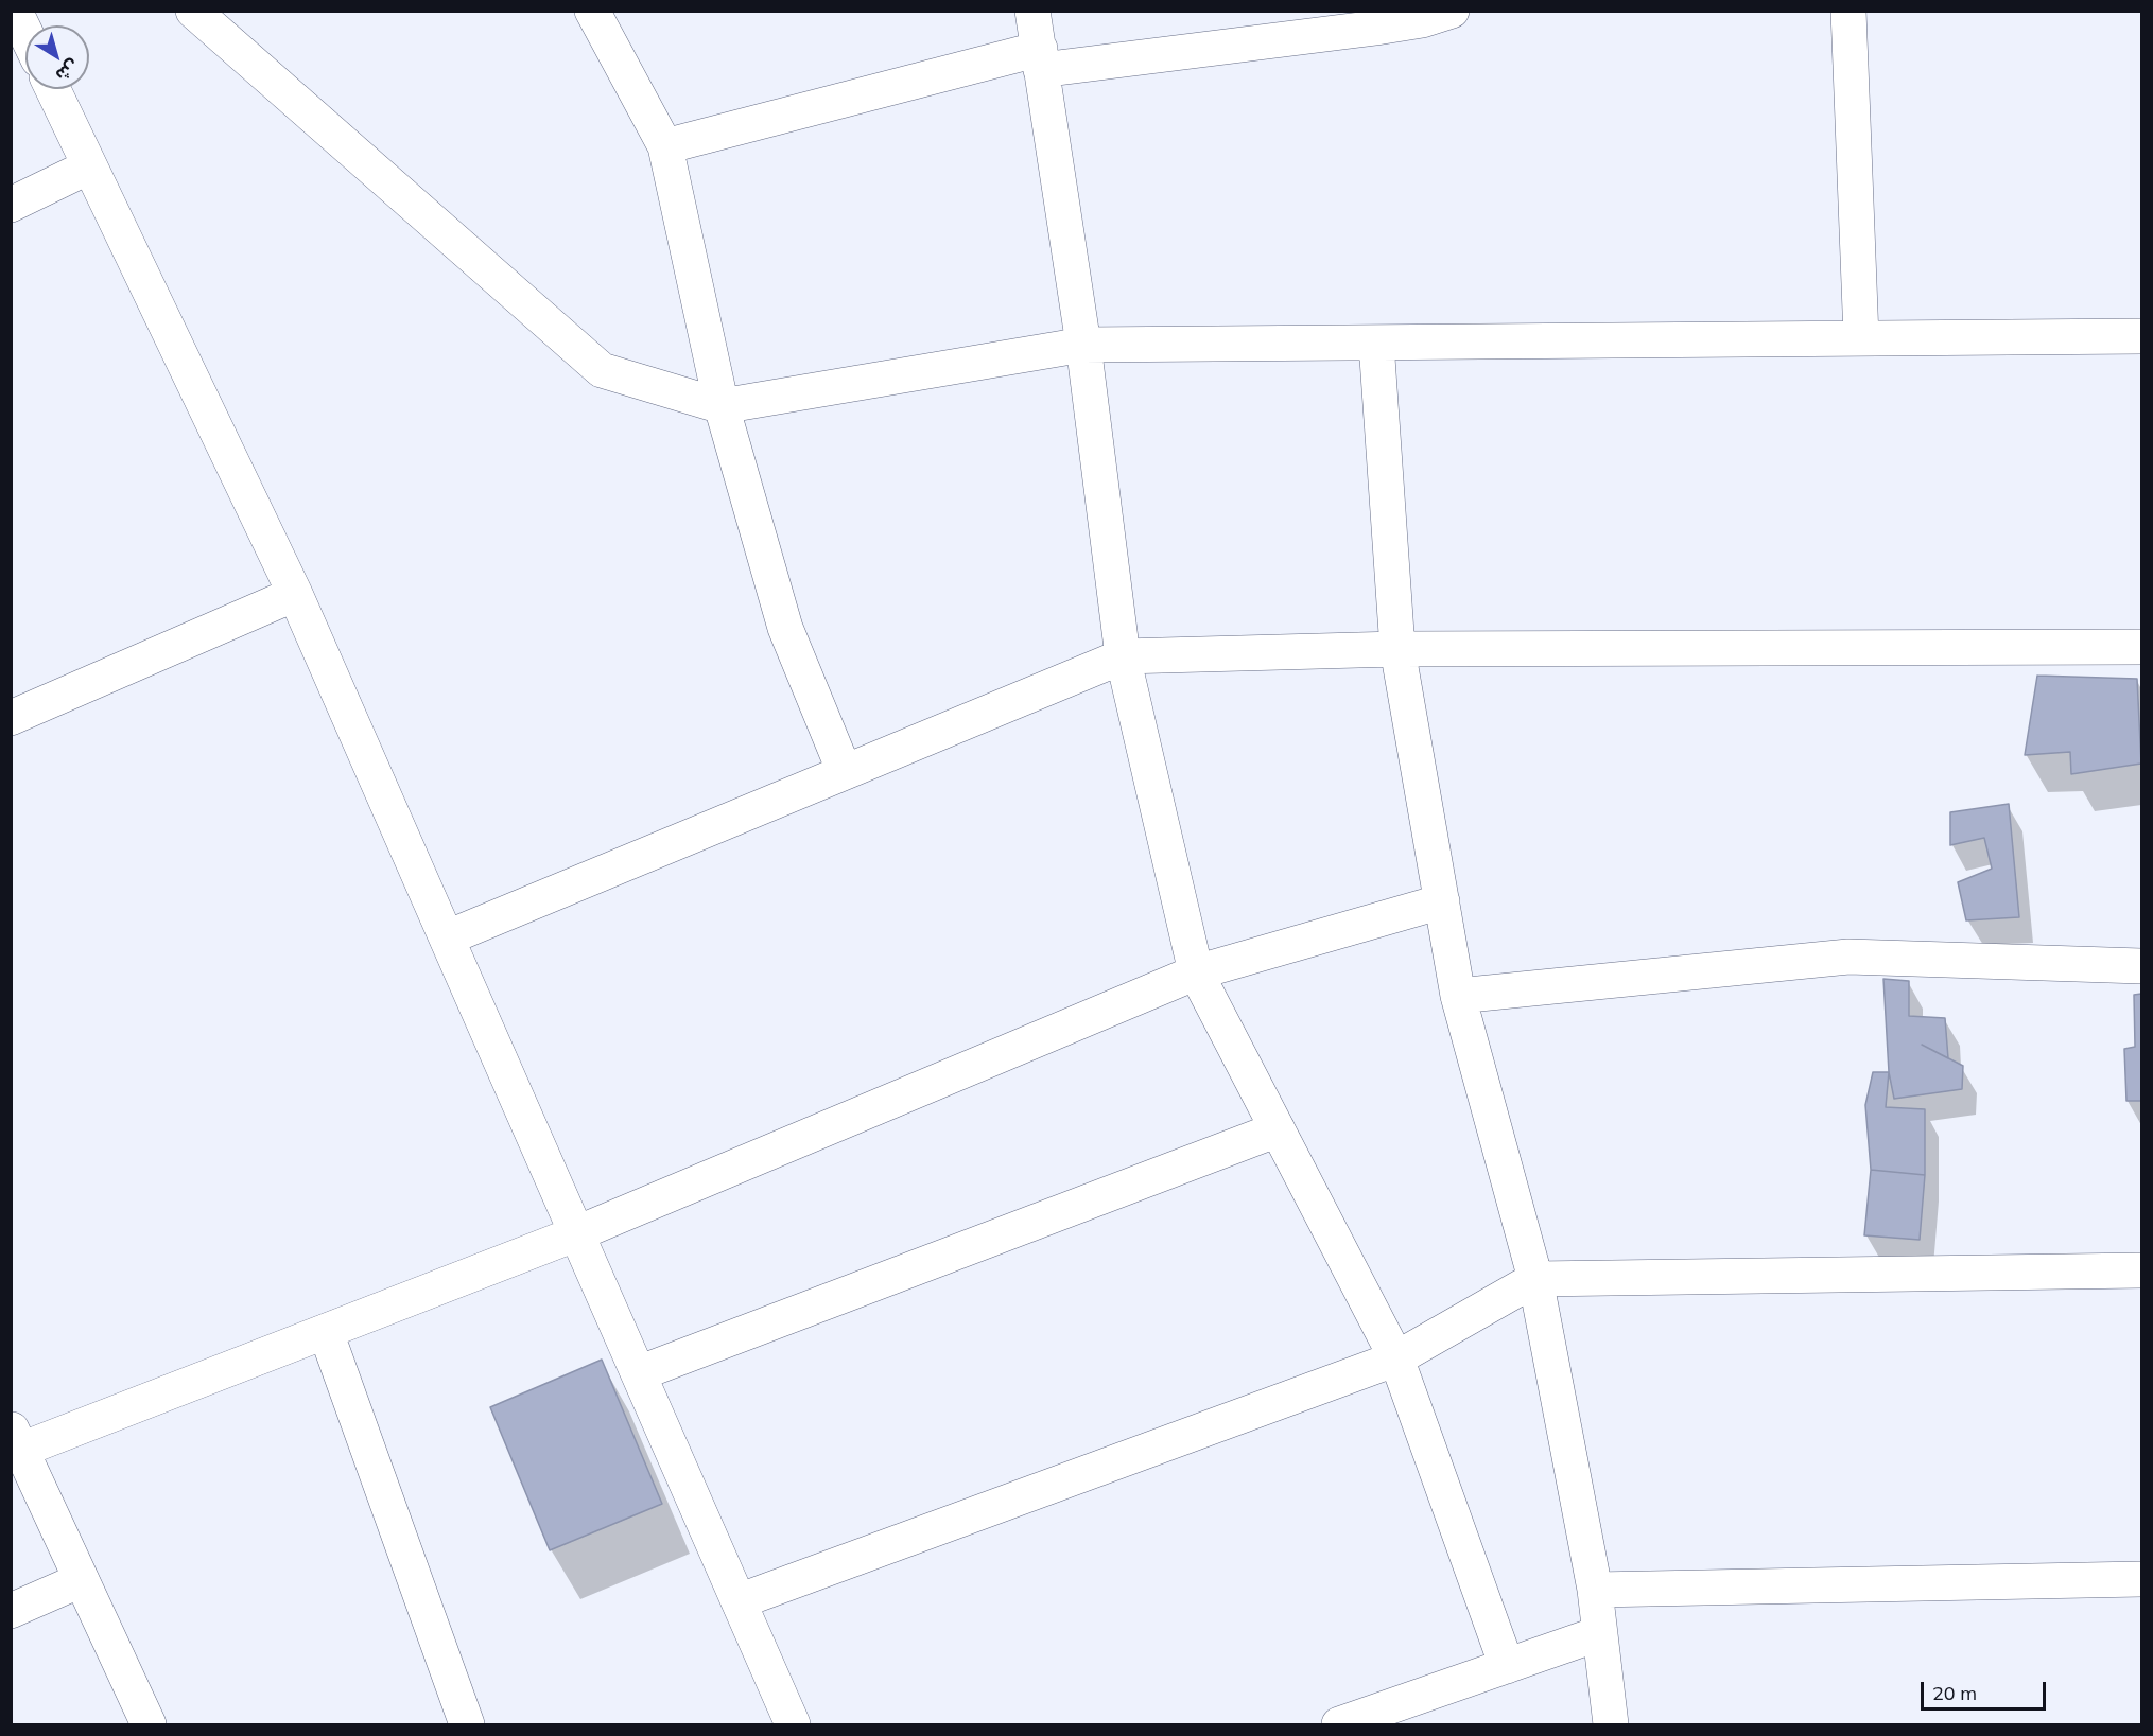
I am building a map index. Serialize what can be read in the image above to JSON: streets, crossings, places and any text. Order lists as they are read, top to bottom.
{
  "scale_bar": "20 m",
  "north": "bottom right"
}
